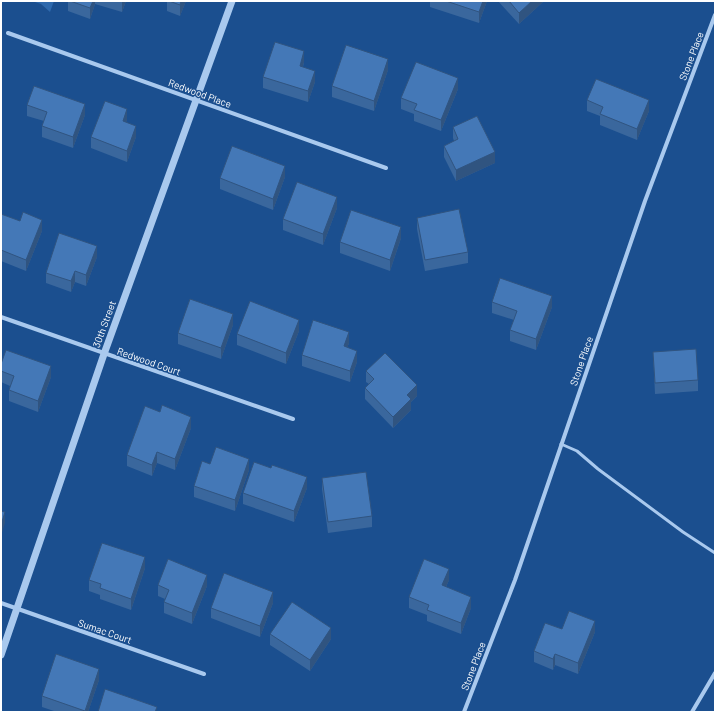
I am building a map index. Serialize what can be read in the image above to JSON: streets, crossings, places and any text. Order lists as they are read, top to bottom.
{
  "streets": {
    "street": [
      "Stone Place",
      "Redwood Place",
      "30th Street",
      "Redwood Court",
      "Sumac Court"
    ]
  },
  "crossings": [
    ["Redwood Place", "30th Street"],
    ["30th Street", "Redwood Court"],
    ["30th Street", "Sumac Court"]
  ]
}
